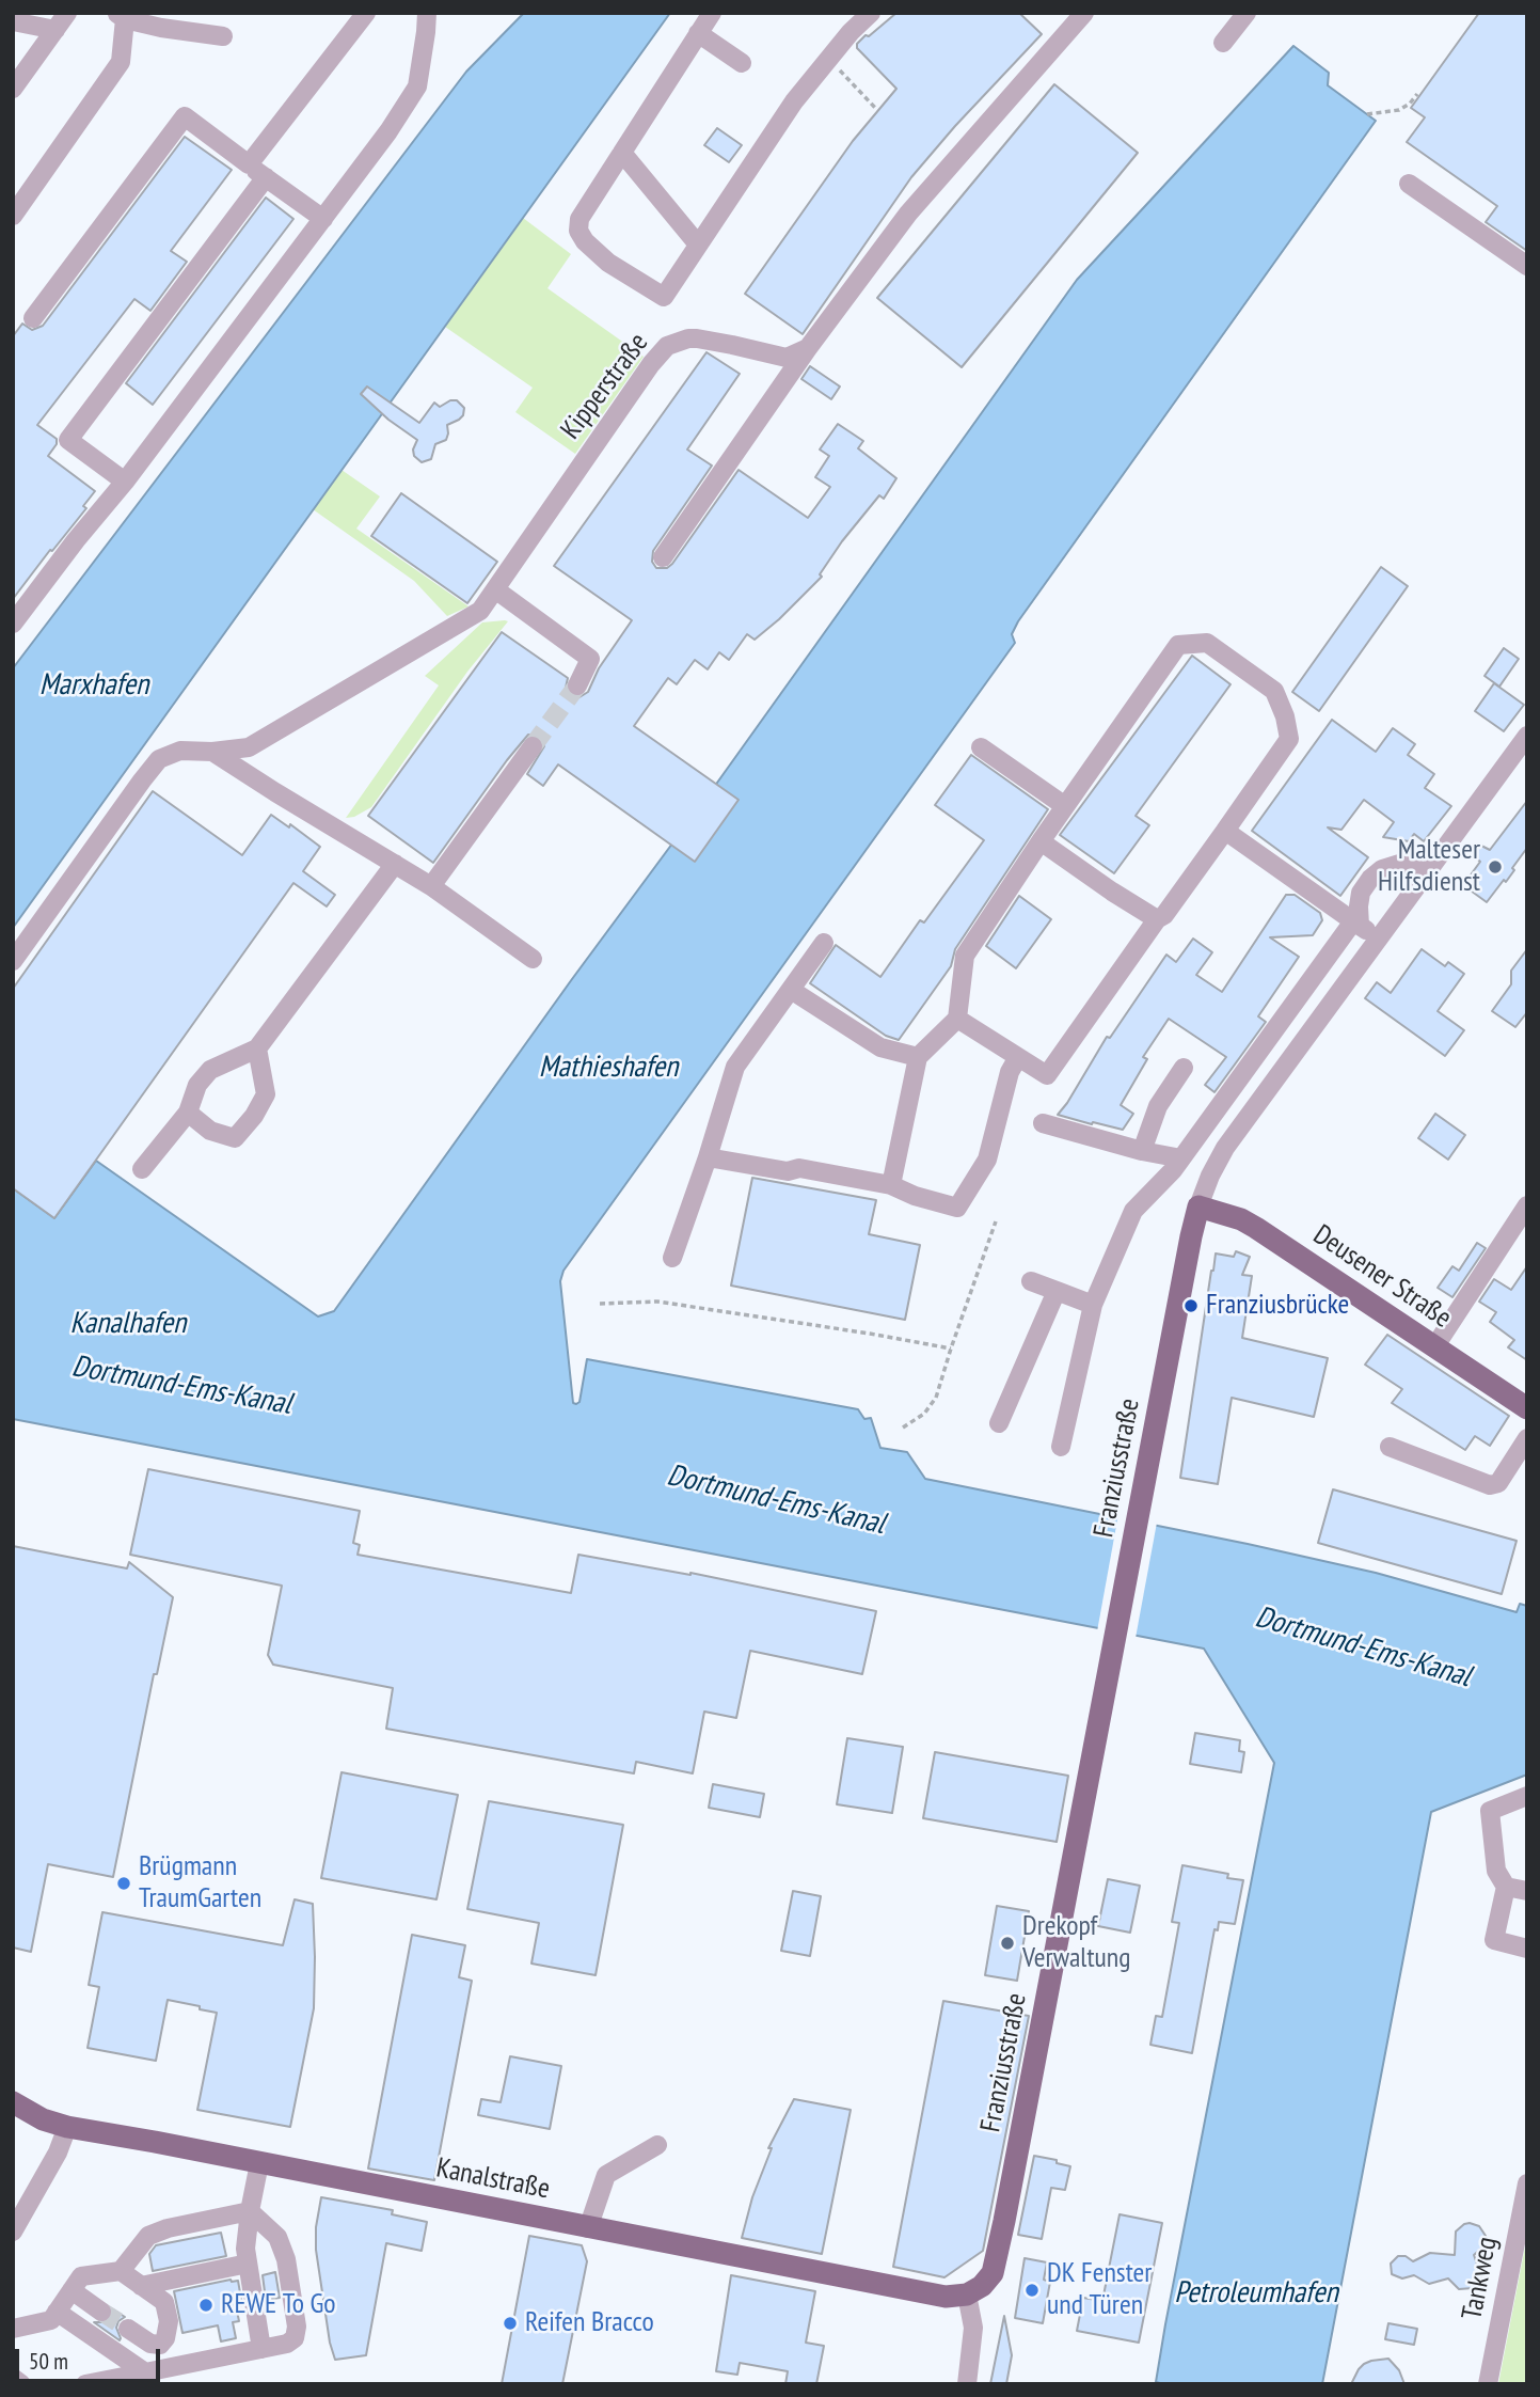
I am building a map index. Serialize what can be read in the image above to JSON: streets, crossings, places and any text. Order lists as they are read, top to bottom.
{
  "streets": {
    "main road": ["Deusener Straße", "Franziusstraße", "Kanalstraße"],
    "street": ["Kipperstraße", "Tankweg"]
  },
  "crossings": [
    ["Deusener Straße", "Franziusstraße"],
    ["Franziusstraße", "Kanalstraße"]
  ],
  "water": [
    "Marxhafen",
    "Mathieshafen",
    "Kanalhafen",
    "Dortmund-Ems-Kanal",
    "Petroleumhafen"
  ],
  "places": [
    "Malteser Hilfsdienst",
    "Franziusbrücke",
    "Brügmann TraumGarten",
    "Drekopf Verwaltung",
    "DK Fenster und Türen",
    "REWE To Go",
    "Reifen Bracco"
  ],
  "scale_bar": "50 m"
}
